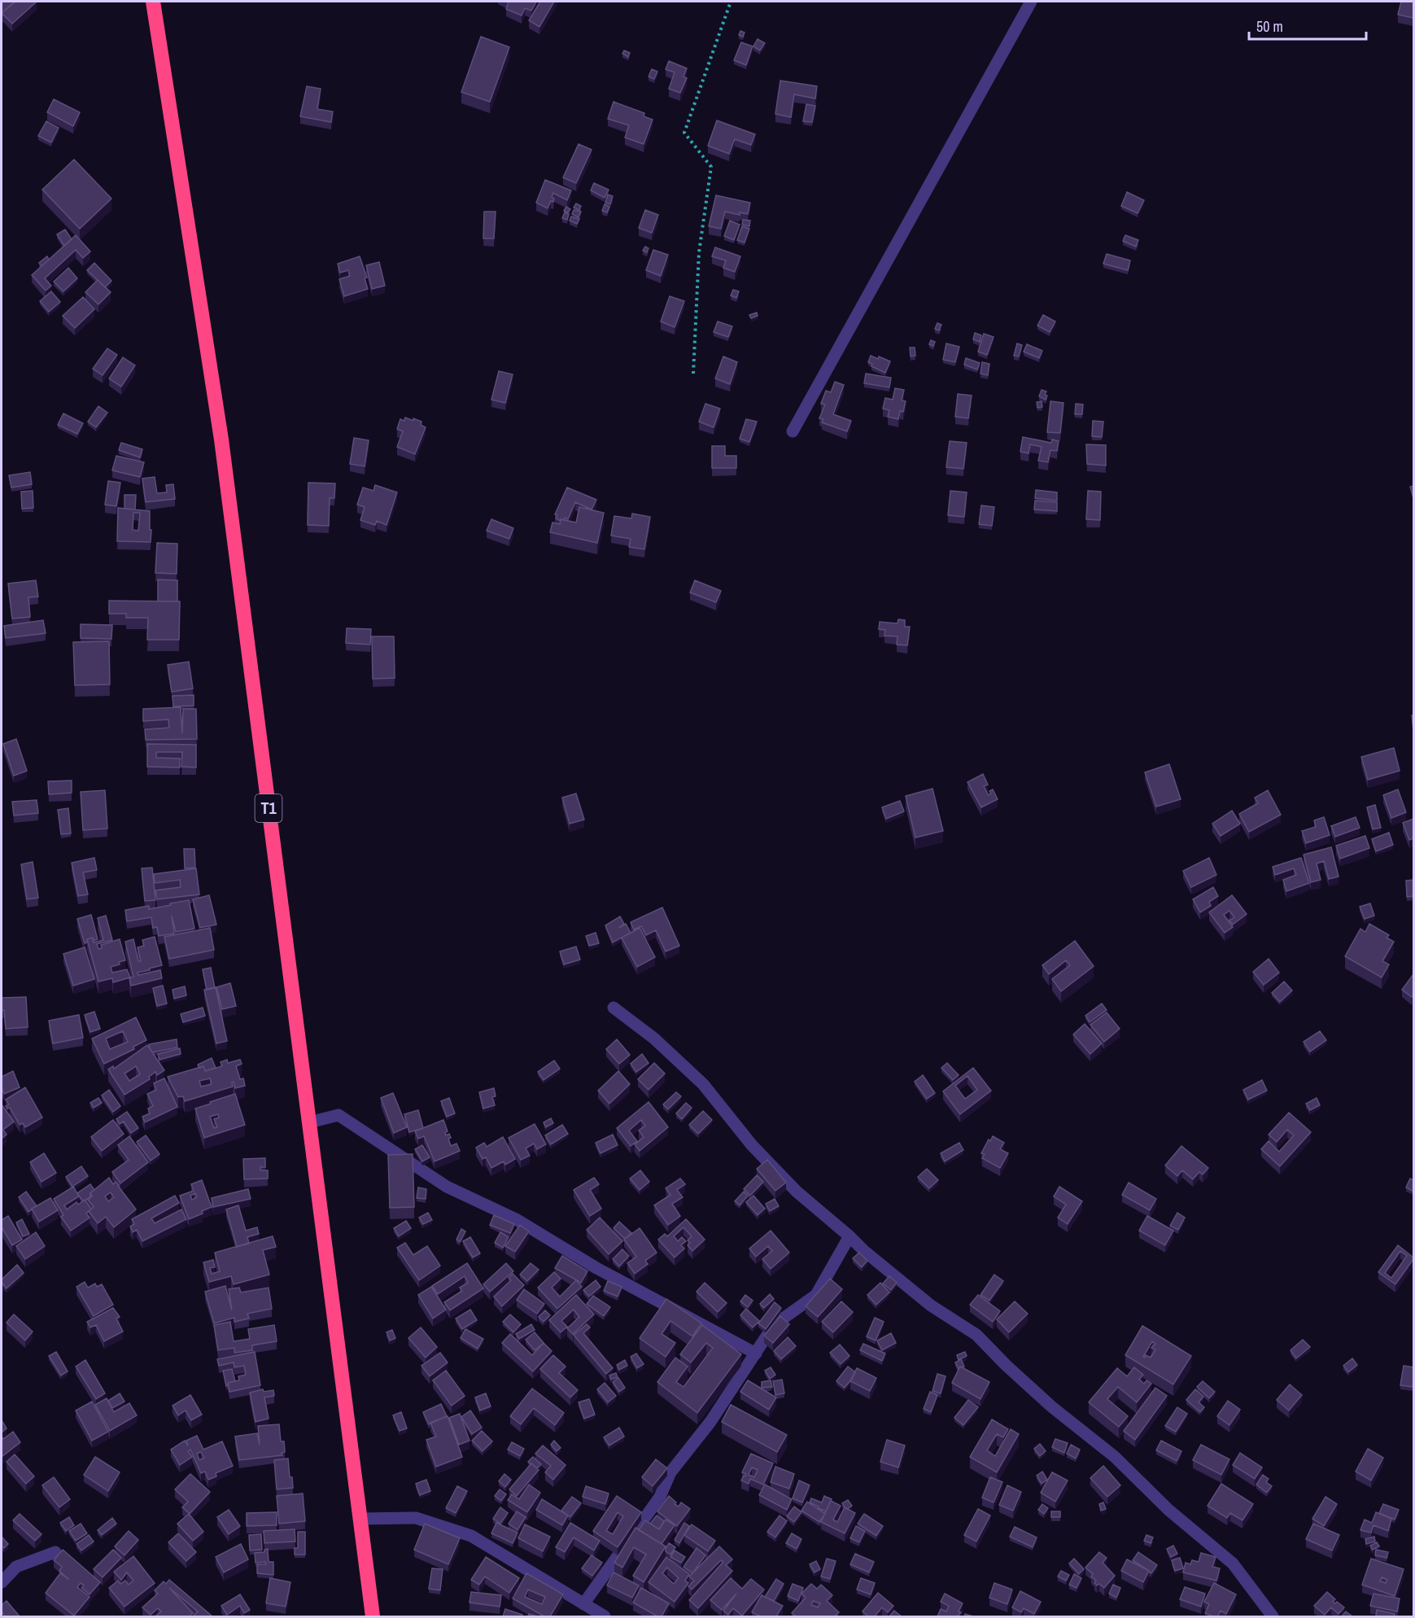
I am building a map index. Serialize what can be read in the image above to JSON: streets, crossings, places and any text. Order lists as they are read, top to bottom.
{
  "streets": {
    "highway": ["T1"]
  },
  "scale_bar": "50 m"
}
